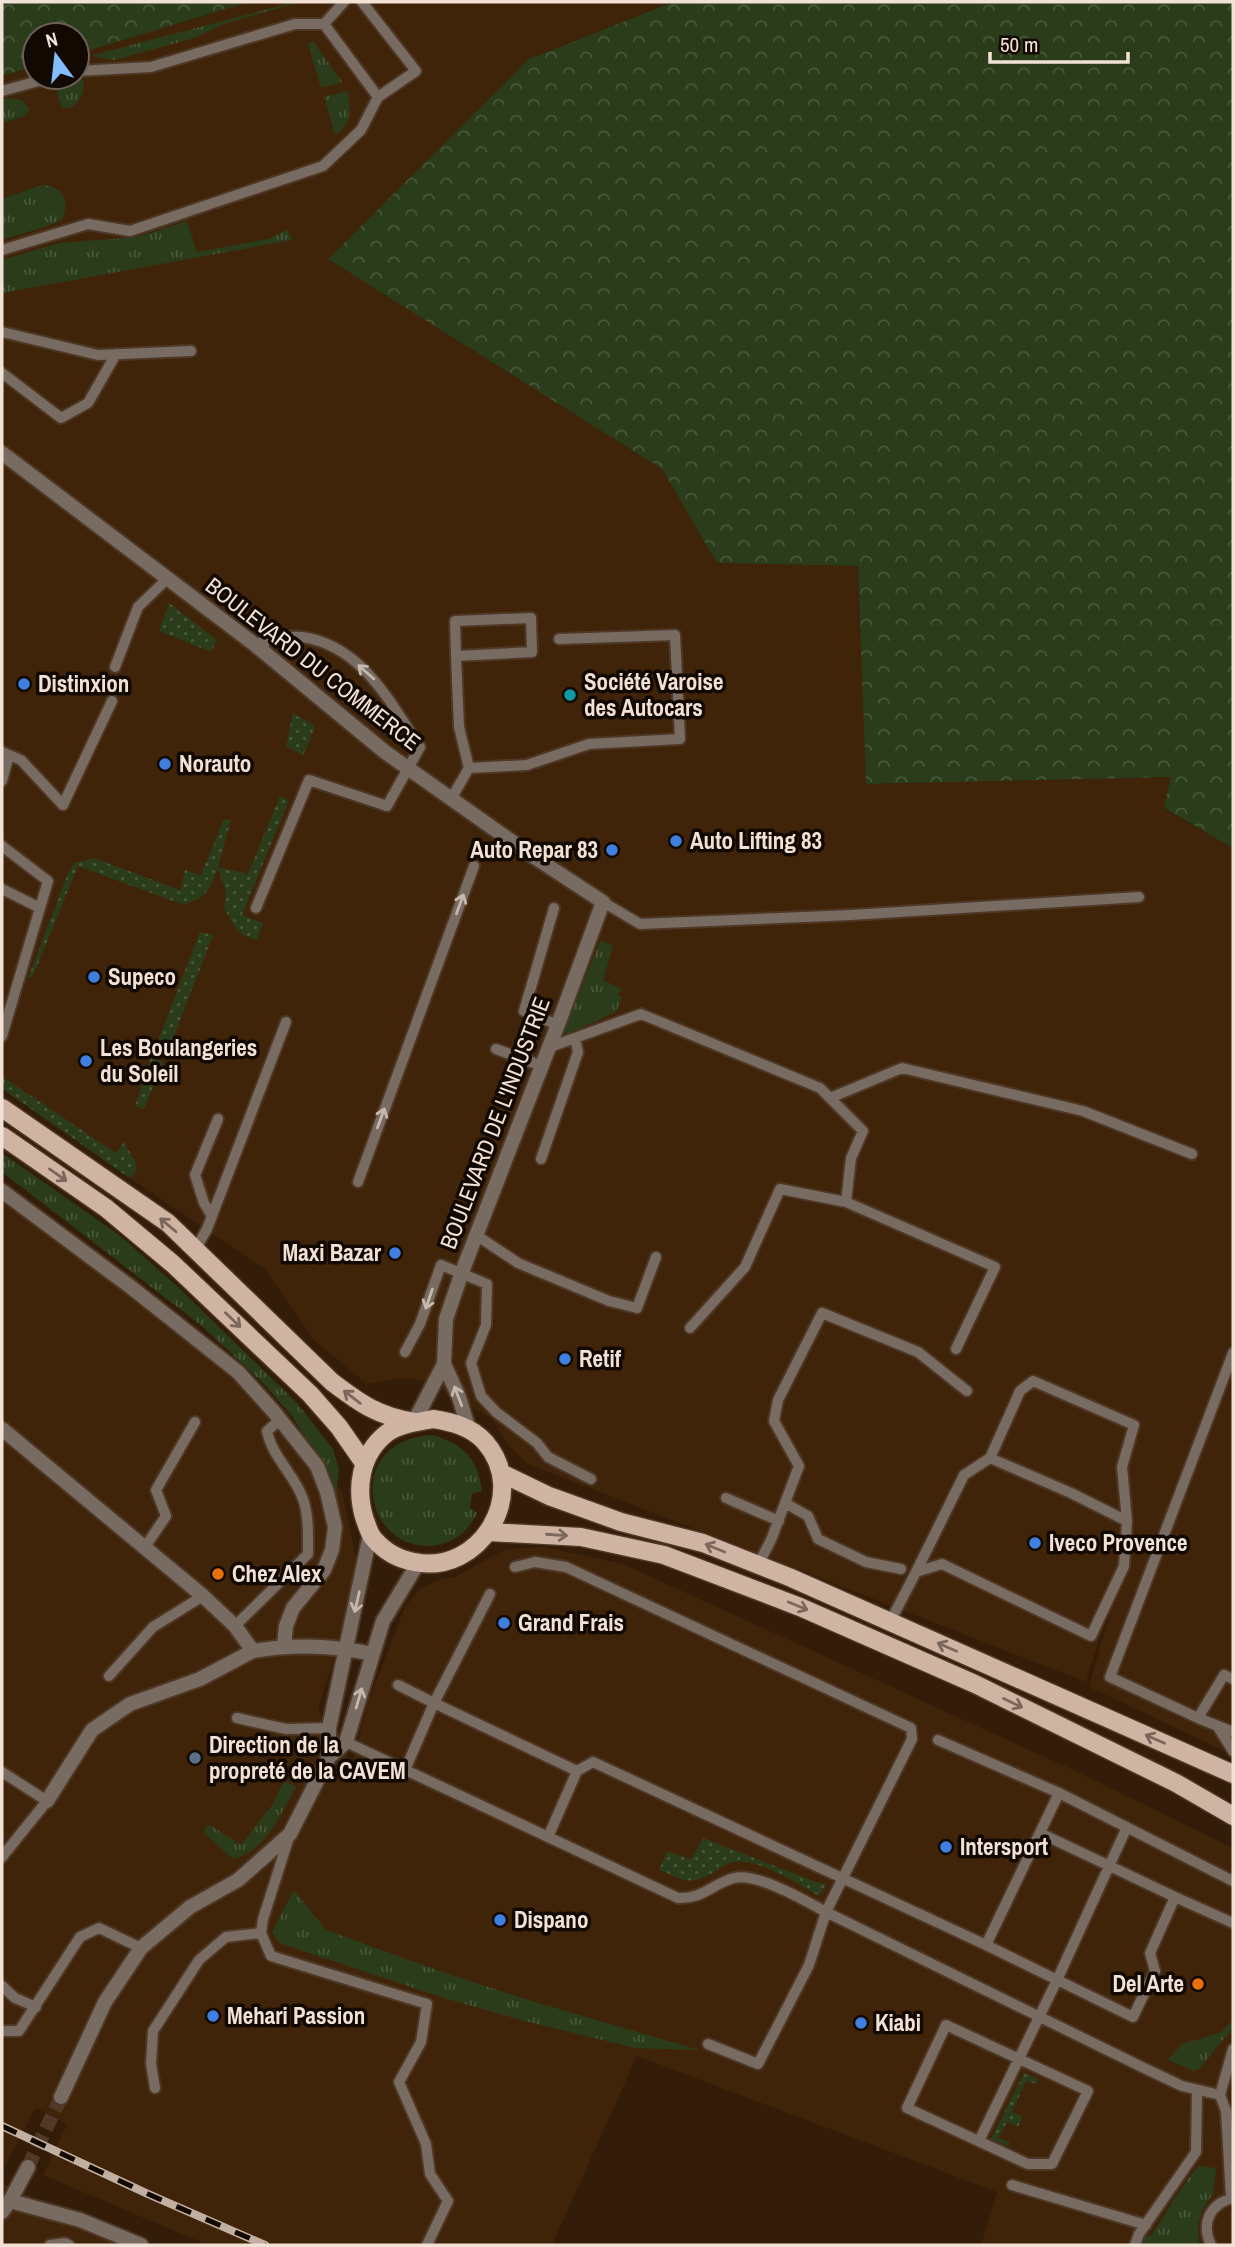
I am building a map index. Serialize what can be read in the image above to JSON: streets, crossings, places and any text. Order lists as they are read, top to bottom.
{
  "streets": {
    "street": ["BOULEVARD DU COMMERCE", "BOULEVARD DE L'INDUSTRIE"]
  },
  "crossings": [
    ["BOULEVARD DU COMMERCE", "BOULEVARD DE L'INDUSTRIE"]
  ],
  "places": [
    "Distinxion",
    "Société Varoise des Autocars",
    "Norauto",
    "Auto Lifting 83",
    "Auto Repar 83",
    "Supeco",
    "Les Boulangeries du Soleil",
    "Maxi Bazar",
    "Retif",
    "Iveco Provence",
    "Chez Alex",
    "Grand Frais",
    "Direction de la propreté de la CAVEM",
    "Intersport",
    "Dispano",
    "Del Arte",
    "Mehari Passion",
    "Kiabi"
  ],
  "scale_bar": "50 m",
  "north": "top"
}
